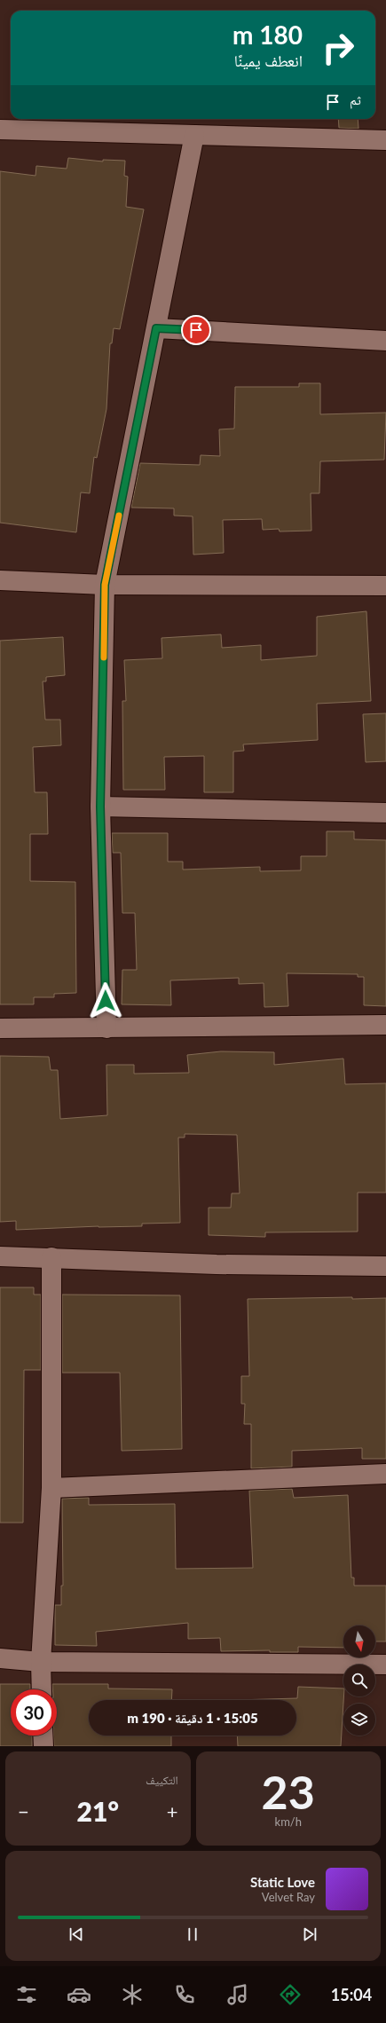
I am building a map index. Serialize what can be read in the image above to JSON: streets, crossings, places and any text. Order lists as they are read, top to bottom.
{
  "north": "bottom",
  "page": {
    "turn": ["180 m", "انعطف يمينًا"],
    "then": "ثم",
    "limit": "30",
    "trip": "15:05 · 1 دقيقة · 190 m",
    "tile": [
      ["23", "km/h"],
      "التكييف"
    ],
    "heat": ["−", "21°", "+"],
    "song": ["Static Love", "Velvet Ray"],
    "tabs": "15:04"
  }
}
